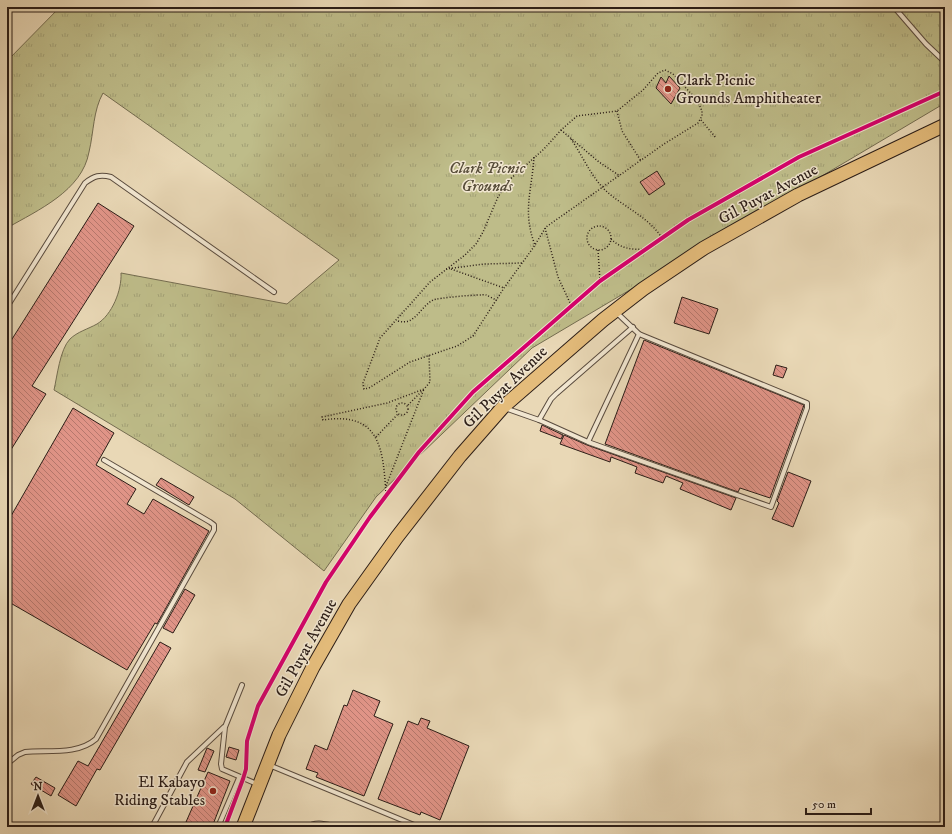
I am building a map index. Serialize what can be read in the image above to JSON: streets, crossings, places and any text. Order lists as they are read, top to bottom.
{
  "streets": {
    "main road": ["Gil Puyat Avenue"]
  },
  "parks": ["Clark Picnic Grounds"],
  "places": ["Clark Picnic Grounds Amphitheater", "El Kabayo Riding Stables"],
  "scale_bar": "50 m",
  "north": "top"
}
